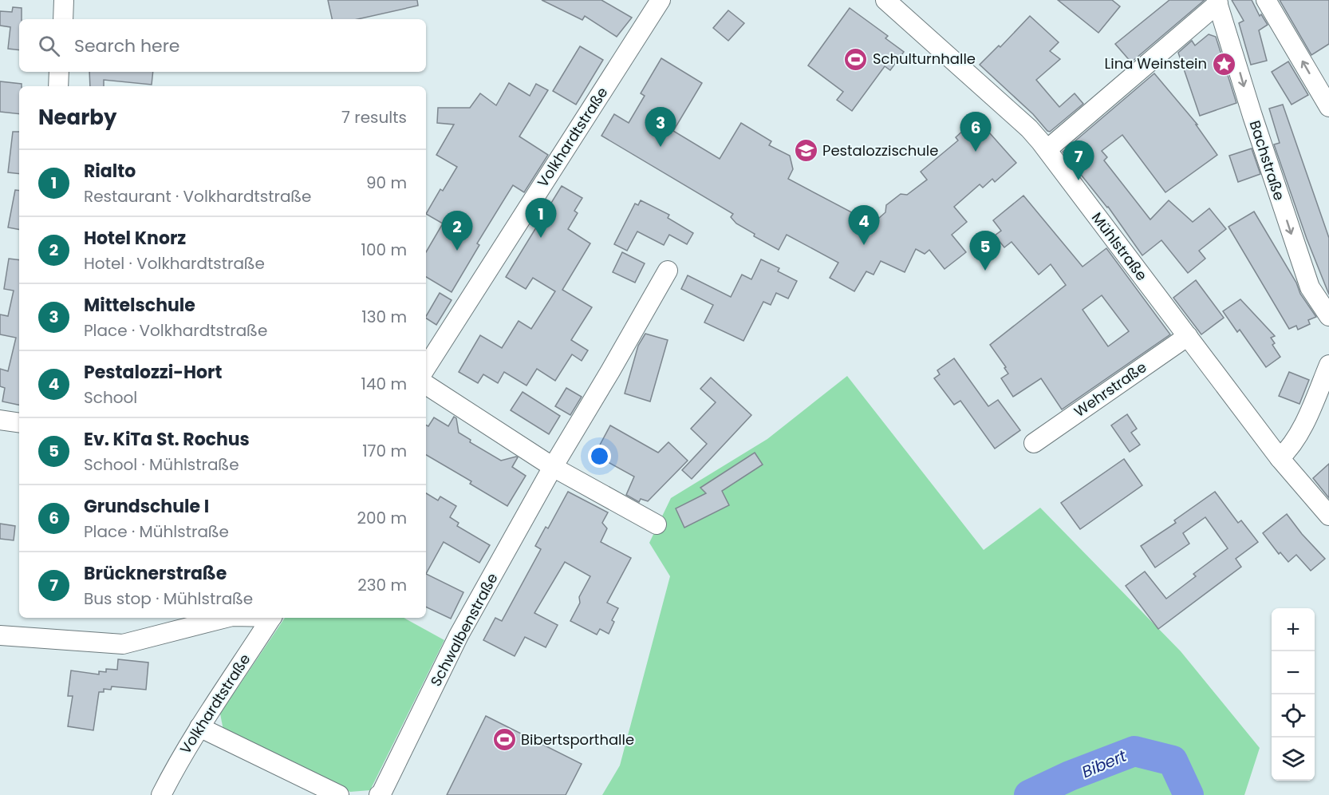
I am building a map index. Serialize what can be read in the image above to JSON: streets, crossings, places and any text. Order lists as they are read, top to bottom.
{
  "streets": {
    "street": [
      "Volkhardtstraße",
      "Bachstraße",
      "Mühlstraße",
      "Wehrstraße",
      "Schwalbenstraße"
    ]
  },
  "crossings": [
    ["Mühlstraße", "Wehrstraße"]
  ],
  "water": ["Bibert"],
  "places": {
    "sports": ["Schulturnhalle", "Bibertsporthalle"],
    "place": ["Lina Weinstein"],
    "school or university": ["Pestalozzischule"]
  },
  "page": {
    "search": "Search here",
    "heading": ["Nearby", "7 results"],
    "pins": [
      "3",
      "6",
      "7",
      "1",
      "4",
      "2",
      "5"
    ],
    "list": [
      {
        "mark": "1",
        "name": "Rialto",
        "note": "Restaurant · Volkhardtstraße",
        "value": "90 m"
      },
      {
        "mark": "2",
        "name": "Hotel Knorz",
        "note": "Hotel · Volkhardtstraße",
        "value": "100 m"
      },
      {
        "mark": "3",
        "name": "Mittelschule",
        "note": "Place · Volkhardtstraße",
        "value": "130 m"
      },
      {
        "mark": "4",
        "name": "Pestalozzi-Hort",
        "note": "School",
        "value": "140 m"
      },
      {
        "mark": "5",
        "name": "Ev. KiTa St. Rochus",
        "note": "School · Mühlstraße",
        "value": "170 m"
      },
      {
        "mark": "6",
        "name": "Grundschule I",
        "note": "Place · Mühlstraße",
        "value": "200 m"
      },
      {
        "mark": "7",
        "name": "Brücknerstraße",
        "note": "Bus stop · Mühlstraße",
        "value": "230 m"
      }
    ],
    "map_buttons": ["+", "−"]
  }
}
